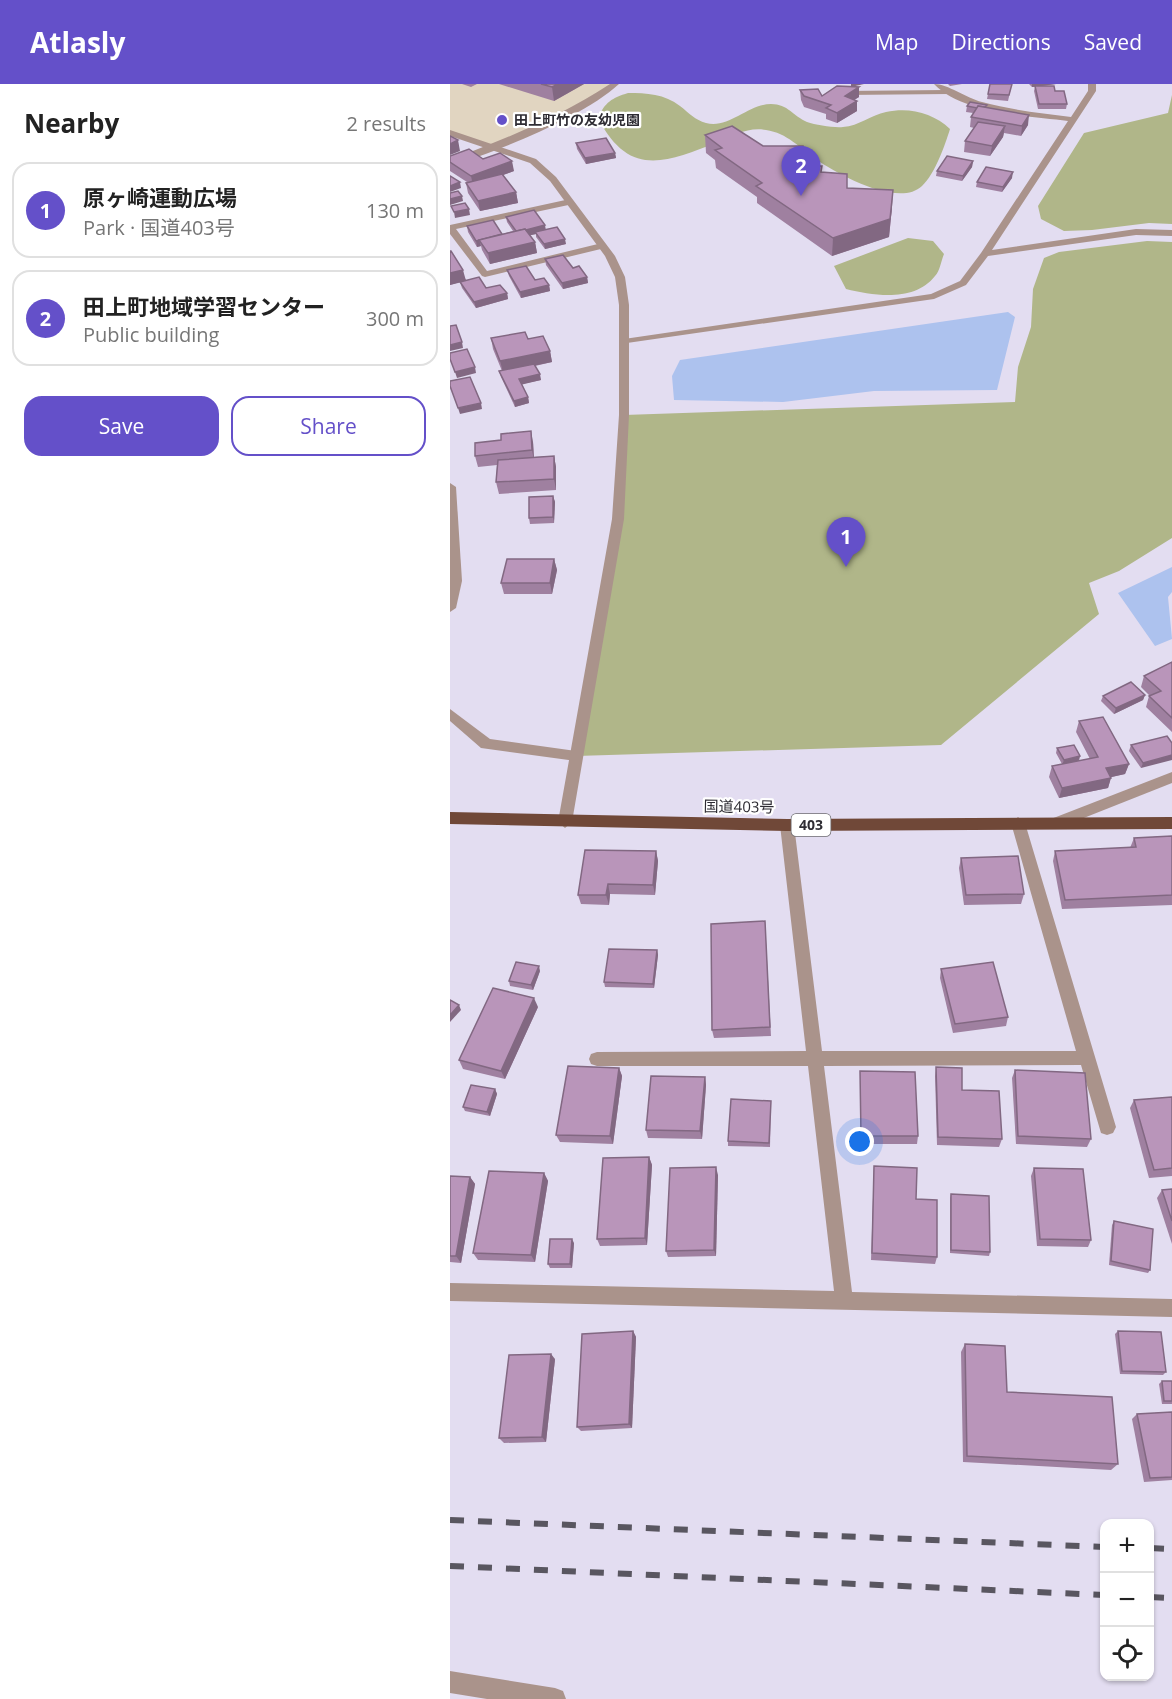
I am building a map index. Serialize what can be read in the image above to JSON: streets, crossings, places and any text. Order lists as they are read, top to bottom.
{
  "streets": {
    "highway": ["国道403号", "403"]
  },
  "places": ["田上町竹の友幼児園"],
  "page": {
    "header": "Atlasly",
    "nav": ["Map", "Directions", "Saved"],
    "heading": ["Nearby", "2 results"],
    "pins": ["2", "1"],
    "list": [
      {
        "mark": "1",
        "name": "原ヶ崎運動広場",
        "note": "Park · 国道403号",
        "value": "130 m"
      },
      {
        "mark": "2",
        "name": "田上町地域学習センター",
        "note": "Public building",
        "value": "300 m"
      }
    ],
    "buttons": ["Save", "Share"],
    "map_buttons": ["+", "−"]
  }
}
